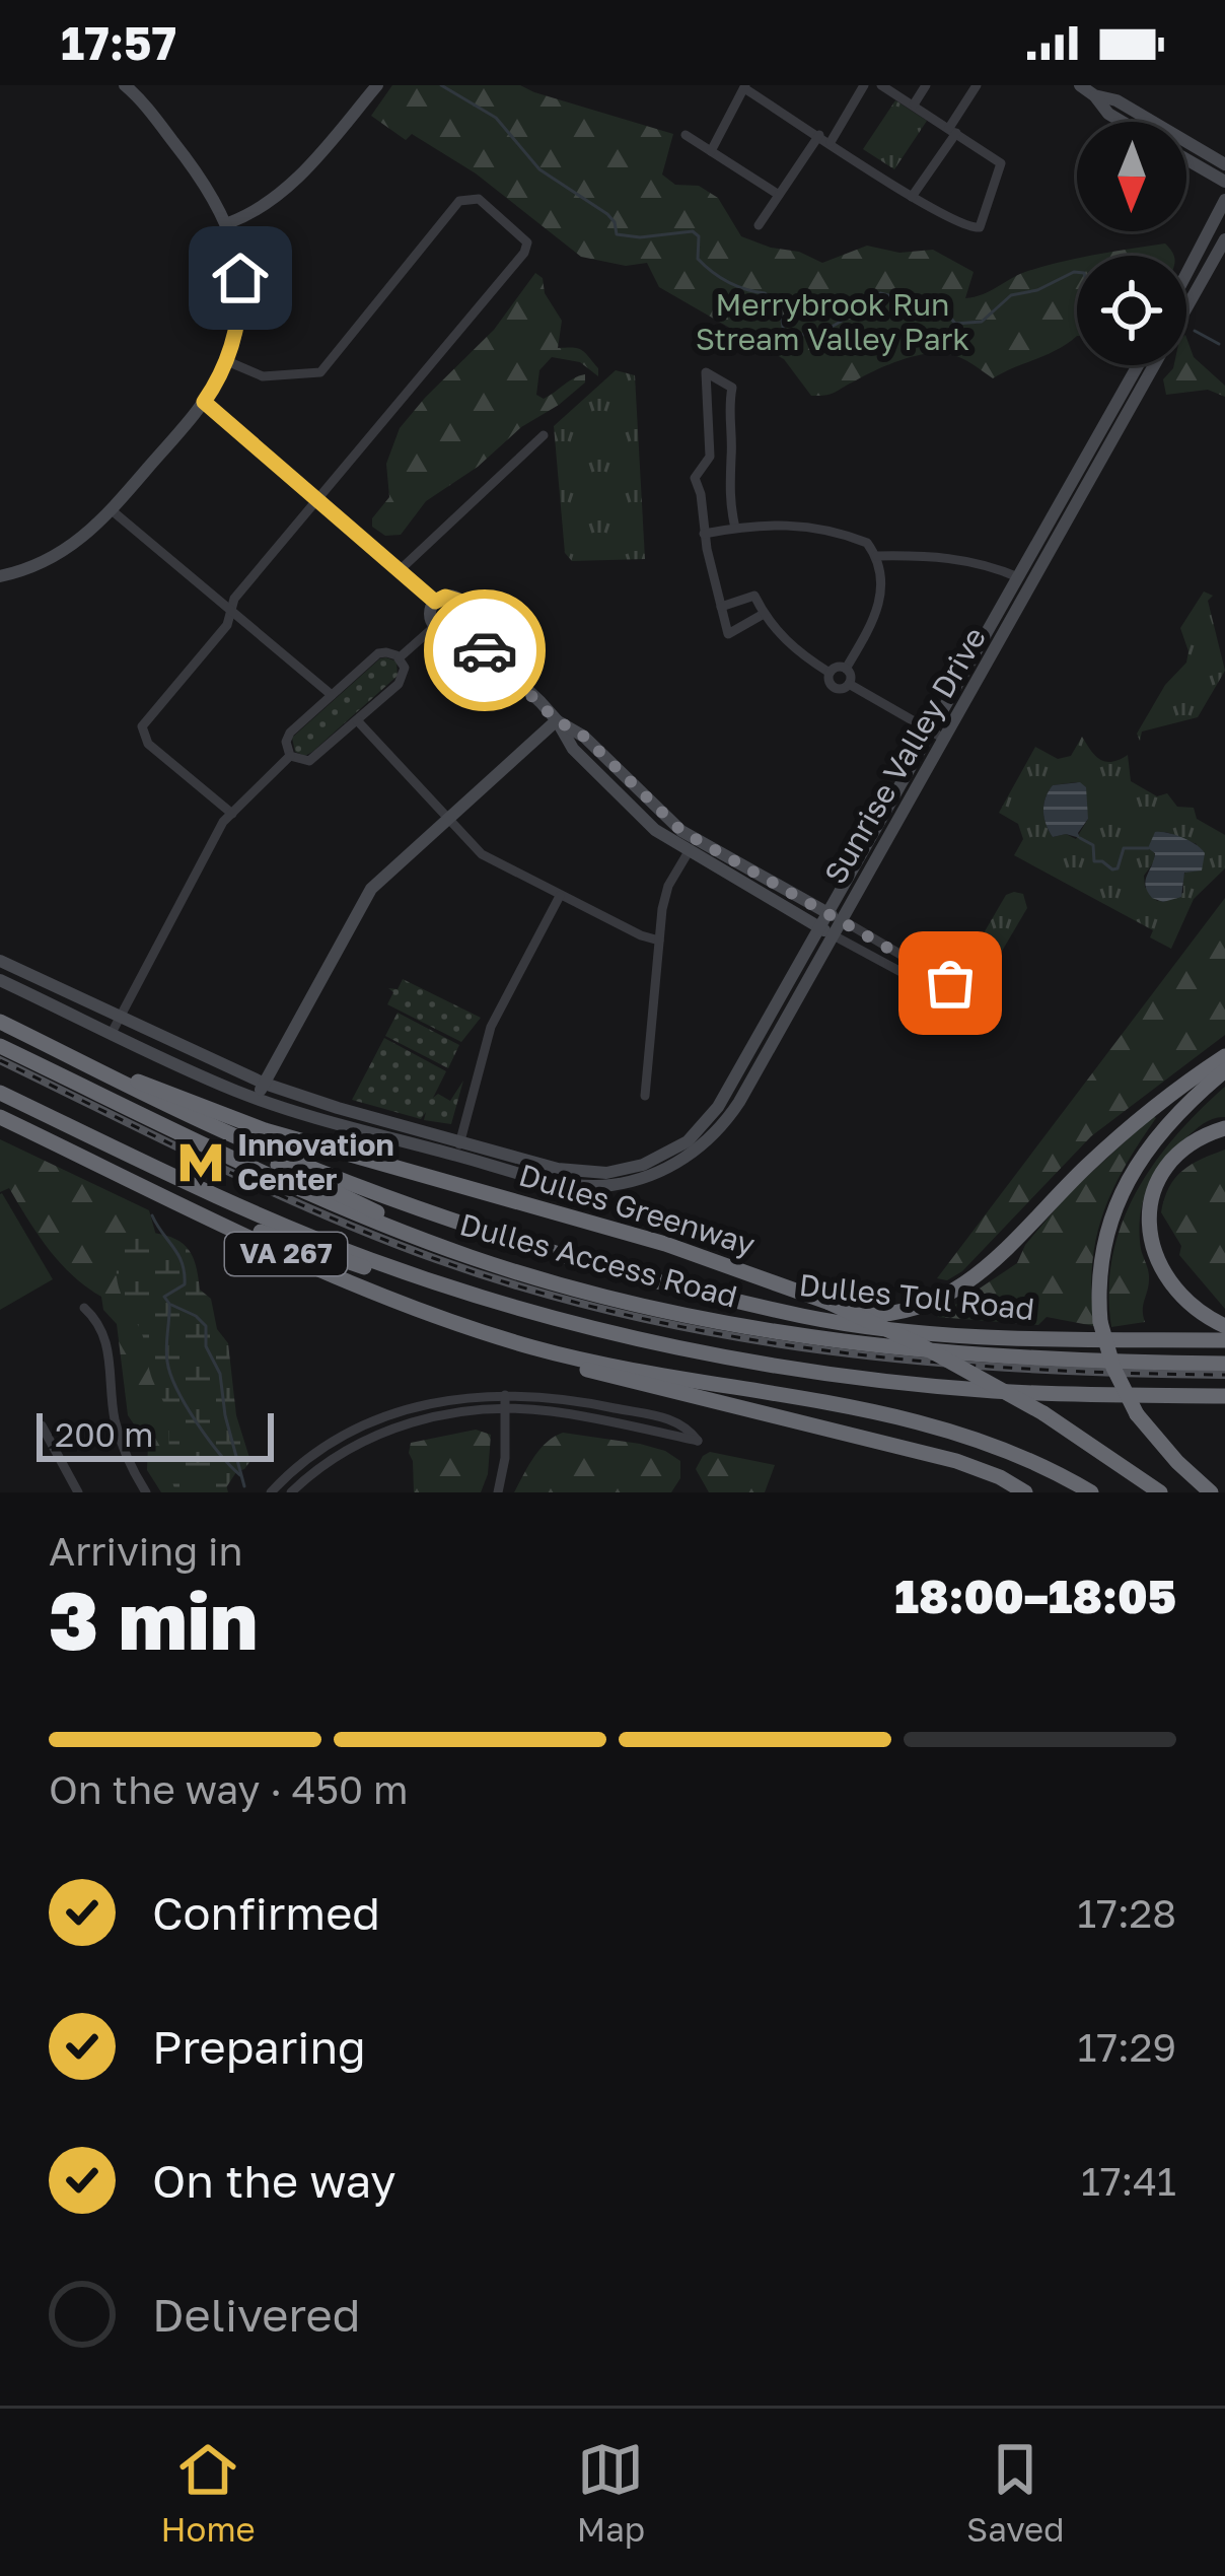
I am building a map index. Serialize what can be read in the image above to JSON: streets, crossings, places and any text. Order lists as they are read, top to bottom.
{
  "streets": {
    "highway": [
      "Dulles Greenway",
      "VA 267",
      "Dulles Access Road",
      "Dulles Toll Road"
    ],
    "main road": ["Sunrise Valley Drive"]
  },
  "crossings": [
    ["Dulles Greenway", "Dulles Toll Road"]
  ],
  "parks": ["Merrybrook Run Stream Valley Park"],
  "places": {
    "metro station": ["Innovation Center"]
  },
  "scale_bar": "200 m",
  "north": "bottom",
  "page": {
    "status": "17:57",
    "scale": "200 m",
    "heading": ["3 min", "Arriving in", "18:00–18:05"],
    "bar": "On the way · 450 m",
    "list": [
      ["Confirmed", "17:28"],
      ["Preparing", "17:29"],
      ["On the way", "17:41"],
      "Delivered"
    ],
    "tabs": ["Home", "Map", "Saved"]
  }
}
